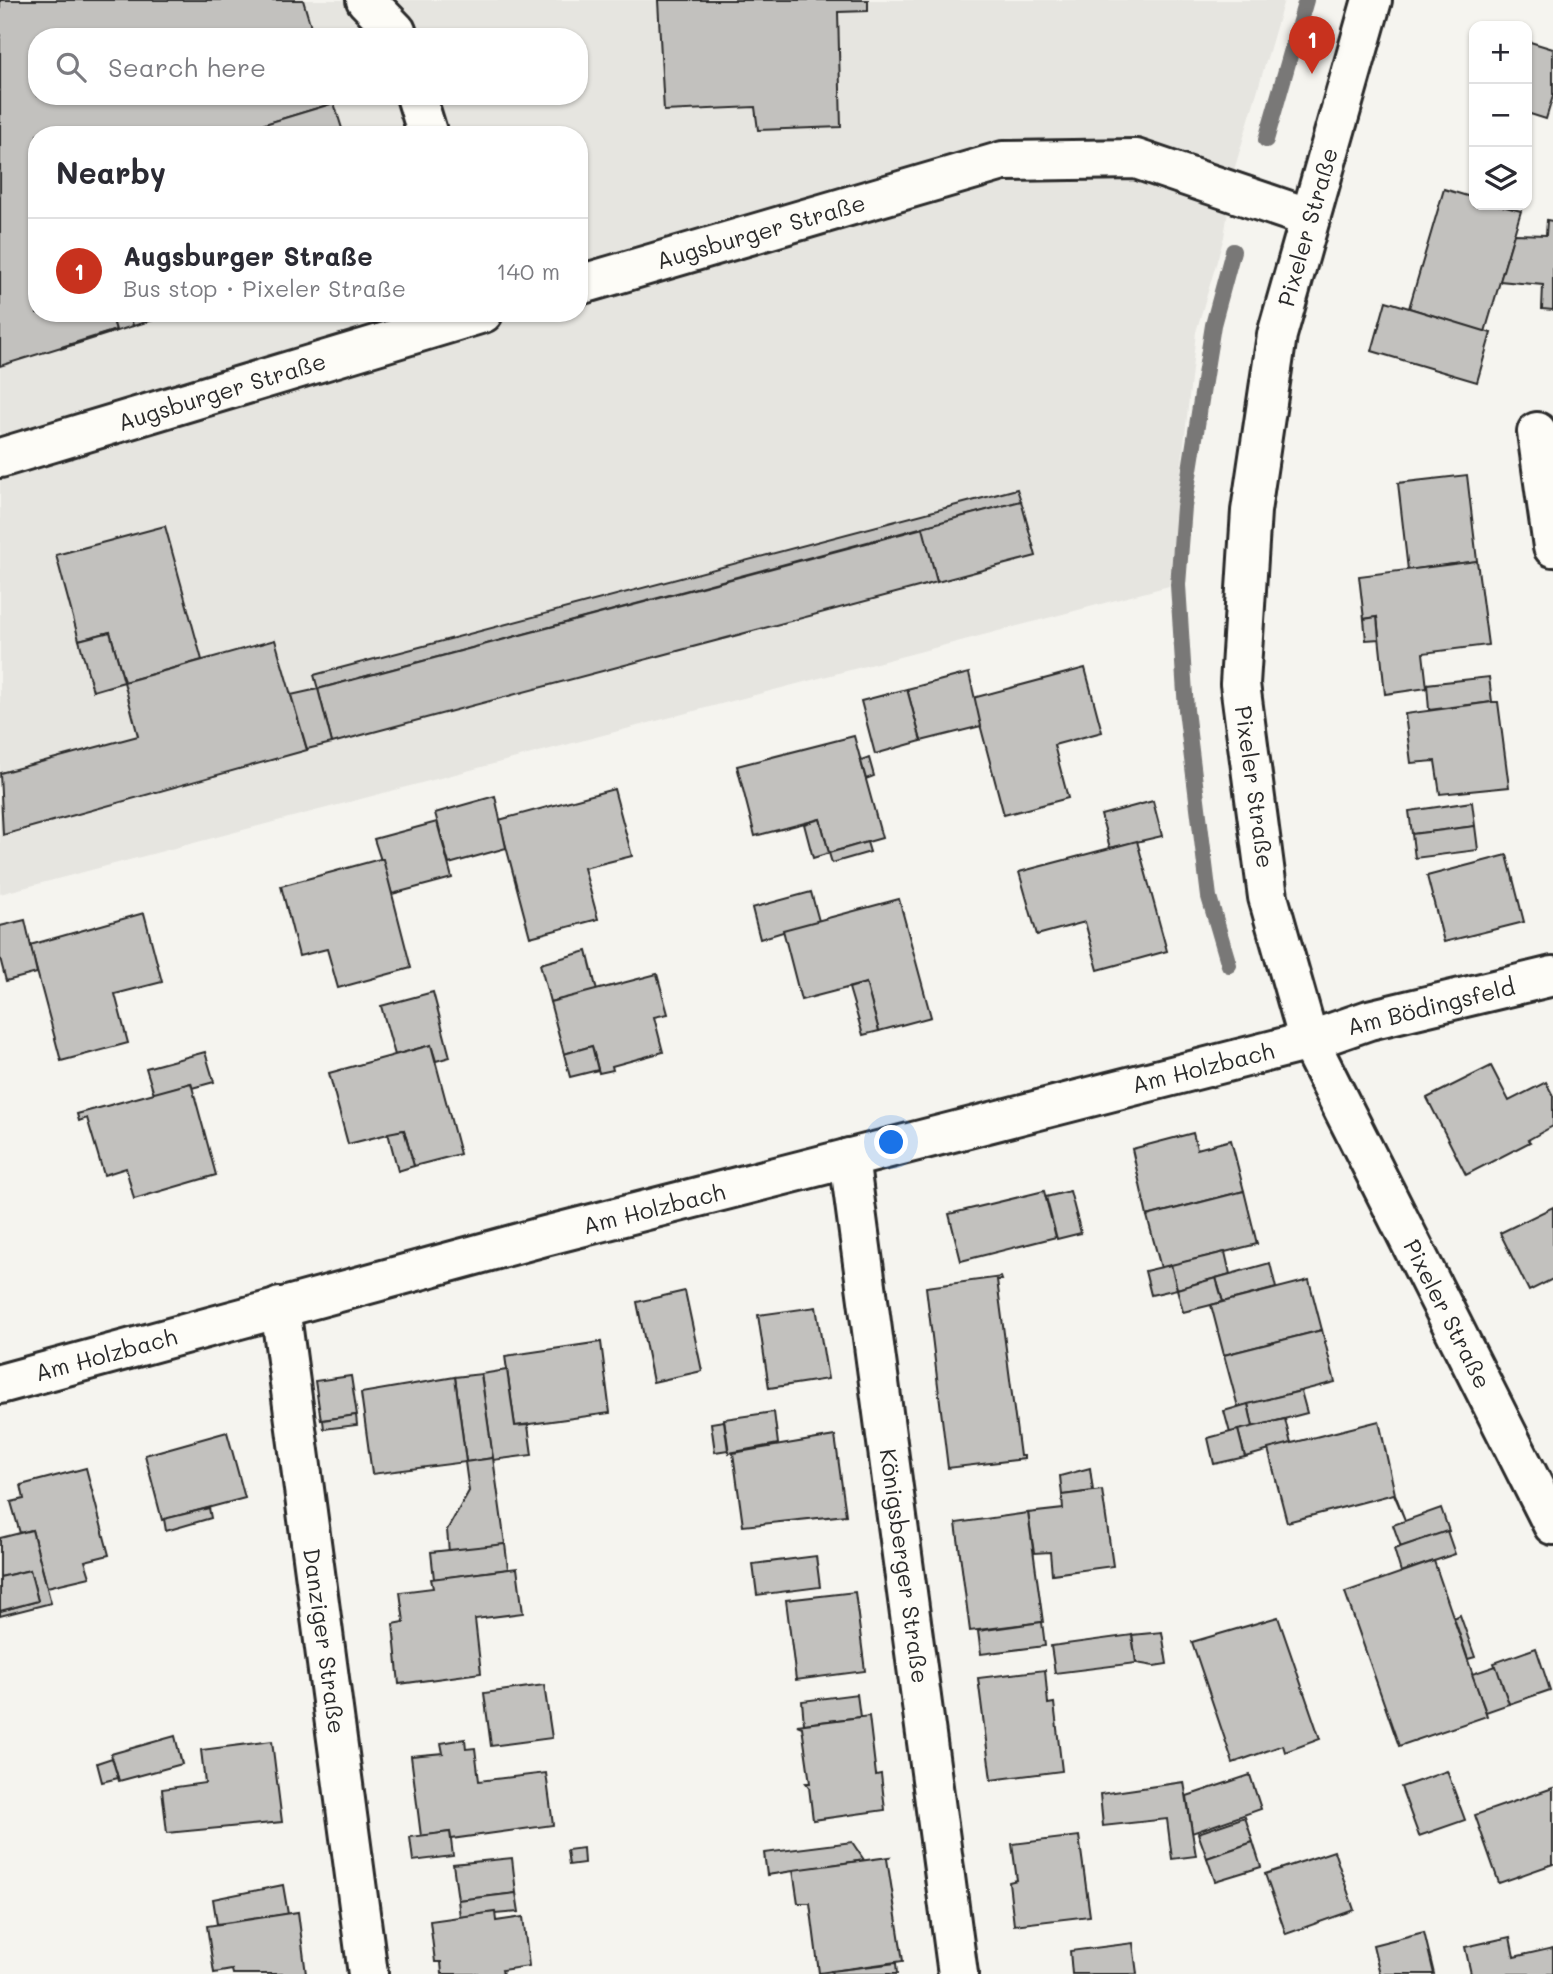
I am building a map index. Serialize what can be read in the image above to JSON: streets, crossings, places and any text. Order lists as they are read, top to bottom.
{
  "streets": {
    "street": [
      "Pixeler Straße",
      "Augsburger Straße",
      "Am Bödingsfeld",
      "Am Holzbach",
      "Königsberger Straße",
      "Danziger Straße"
    ]
  },
  "crossings": [
    ["Pixeler Straße", "Augsburger Straße"],
    ["Pixeler Straße", "Am Bödingsfeld"],
    ["Pixeler Straße", "Am Holzbach"],
    ["Am Bödingsfeld", "Am Holzbach"],
    ["Am Holzbach", "Königsberger Straße"],
    ["Am Holzbach", "Danziger Straße"]
  ],
  "page": {
    "pins": "1",
    "map_buttons": ["+", "−"],
    "search": "Search here",
    "heading": "Nearby",
    "list": [
      {
        "mark": "1",
        "name": "Augsburger Straße",
        "note": "Bus stop · Pixeler Straße",
        "value": "140 m"
      }
    ]
  }
}
